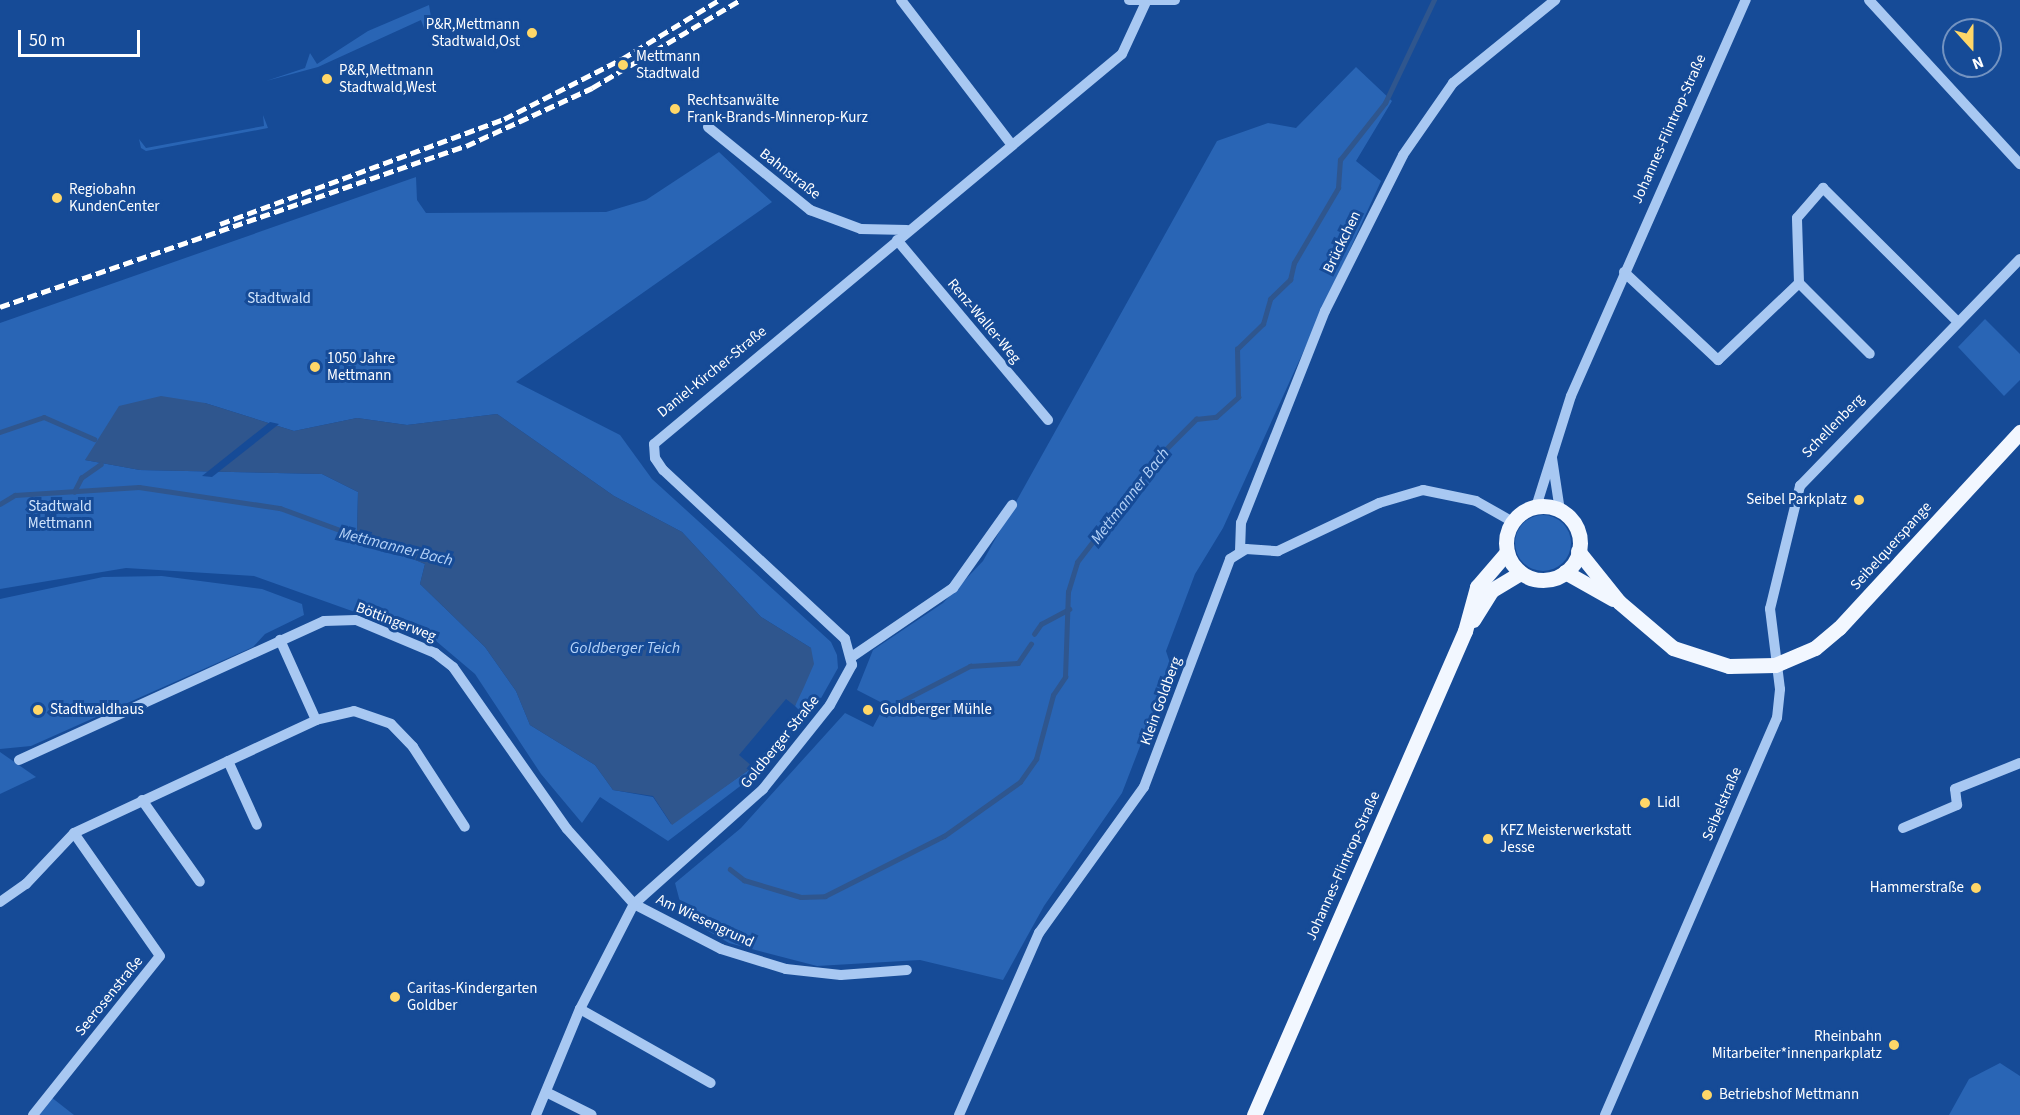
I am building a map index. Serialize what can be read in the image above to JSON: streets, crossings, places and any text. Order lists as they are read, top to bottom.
{
  "streets": {
    "main road": ["Johannes-Flintrop-Straße", "Seibelquerspange"],
    "street": [
      "Bahnstraße",
      "Brückchen",
      "Renz-Waller-Weg",
      "Daniel-Kircher-Straße",
      "Schellenberg",
      "Böttingerweg",
      "Klein Goldberg",
      "Goldberger Straße",
      "Seibelstraße",
      "Am Wiesengrund",
      "Seerosenstraße"
    ]
  },
  "crossings": [
    ["Bahnstraße", "Daniel-Kircher-Straße"],
    ["Brückchen", "Klein Goldberg"],
    ["Renz-Waller-Weg", "Daniel-Kircher-Straße"],
    ["Daniel-Kircher-Straße", "Goldberger Straße"],
    ["Schellenberg", "Seibelquerspange"],
    ["Schellenberg", "Seibelstraße"],
    ["Seibelquerspange", "Seibelstraße"],
    ["Böttingerweg", "Goldberger Straße"],
    ["Böttingerweg", "Am Wiesengrund"],
    ["Goldberger Straße", "Am Wiesengrund"]
  ],
  "water": ["Mettmanner Bach", "Goldberger Teich"],
  "parks": ["Stadtwald", "Stadtwald Mettmann"],
  "places": [
    "P&R,Mettmann Stadtwald,Ost",
    "Mettmann Stadtwald",
    "P&R,Mettmann Stadtwald,West",
    "Rechtsanwälte Frank-Brands-Minnerop-Kurz",
    "Regiobahn KundenCenter",
    "1050 Jahre Mettmann",
    "Seibel Parkplatz",
    "Stadtwaldhaus",
    "Goldberger Mühle",
    "Lidl",
    "KFZ Meisterwerkstatt Jesse",
    "Hammerstraße",
    "Caritas-Kindergarten Goldber",
    "Rheinbahn Mitarbeiter*innenparkplatz",
    "Betriebshof Mettmann"
  ],
  "scale_bar": "50 m",
  "north": "bottom"
}
